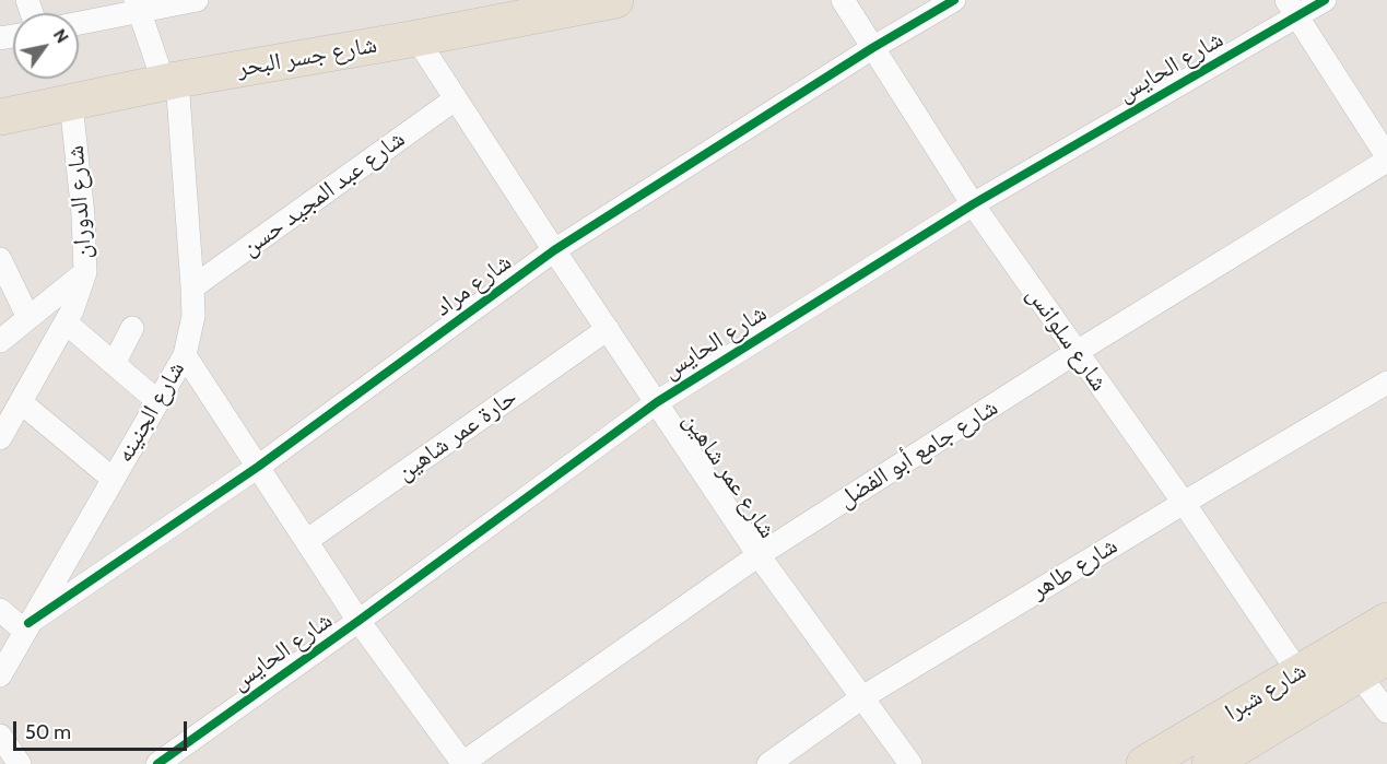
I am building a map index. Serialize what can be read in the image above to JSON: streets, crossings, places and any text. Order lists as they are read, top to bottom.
{
  "streets": {
    "main road": ["شارع جسر البحر", "شارع شبرا"],
    "street": [
      "شارع الحايس",
      "شارع عبد المجيد حسن",
      "شارع الدوران",
      "شارع مراد",
      "شارع سلوانس",
      "شارع الجنينه",
      "حارة عمر شاهين",
      "شارع جامع أبو الفضل",
      "شارع عمر شاهين",
      "شارع طاهر"
    ]
  },
  "crossings": [
    ["شارع جسر البحر", "شارع الدوران"],
    ["شارع جسر البحر", "شارع الجنينه"],
    ["شارع جسر البحر", "شارع عمر شاهين"],
    ["شارع الحايس", "شارع سلوانس"],
    ["شارع الحايس", "شارع عمر شاهين"],
    ["شارع عبد المجيد حسن", "شارع الجنينه"],
    ["شارع عبد المجيد حسن", "شارع عمر شاهين"],
    ["شارع مراد", "شارع سلوانس"],
    ["شارع مراد", "شارع الجنينه"],
    ["شارع مراد", "شارع عمر شاهين"],
    ["شارع سلوانس", "شارع جامع أبو الفضل"],
    ["شارع سلوانس", "شارع طاهر"],
    ["شارع سلوانس", "شارع شبرا"],
    ["حارة عمر شاهين", "شارع عمر شاهين"],
    ["شارع جامع أبو الفضل", "شارع عمر شاهين"],
    ["شارع عمر شاهين", "شارع طاهر"]
  ],
  "scale_bar": "50 m",
  "north": "top right"
}
